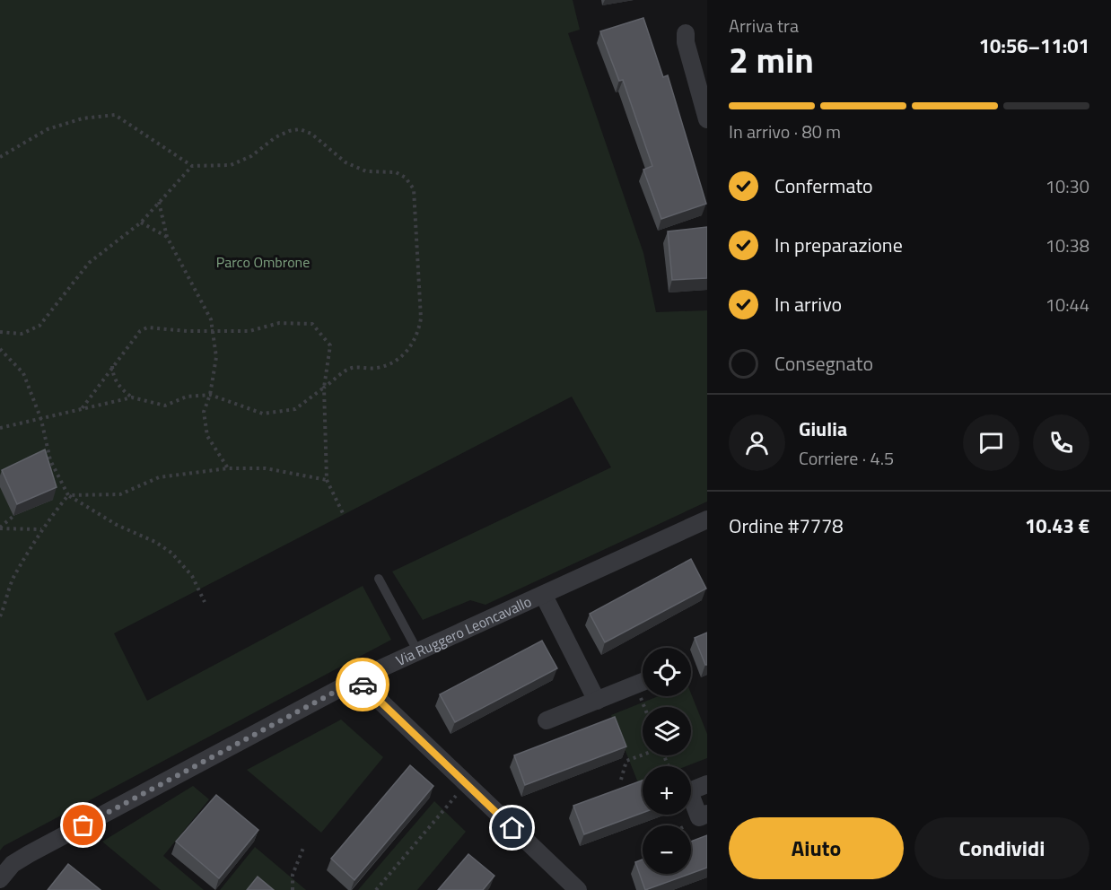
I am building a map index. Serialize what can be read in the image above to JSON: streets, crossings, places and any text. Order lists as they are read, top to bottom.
{
  "streets": {
    "street": ["Via Ruggero Leoncavallo"]
  },
  "parks": ["Parco Ombrone"],
  "page": {
    "heading": ["2 min", "Arriva tra", "10:56–11:01"],
    "panel": [
      "Giulia",
      "Corriere · 4.5",
      "Ordine #7778",
      "10.43 €"
    ],
    "bar": "In arrivo · 80 m",
    "list": [
      ["Confermato", "10:30"],
      ["In preparazione", "10:38"],
      ["In arrivo", "10:44"],
      "Consegnato"
    ],
    "map_buttons": ["+", "−"],
    "buttons": ["Aiuto", "Condividi"]
  }
}
